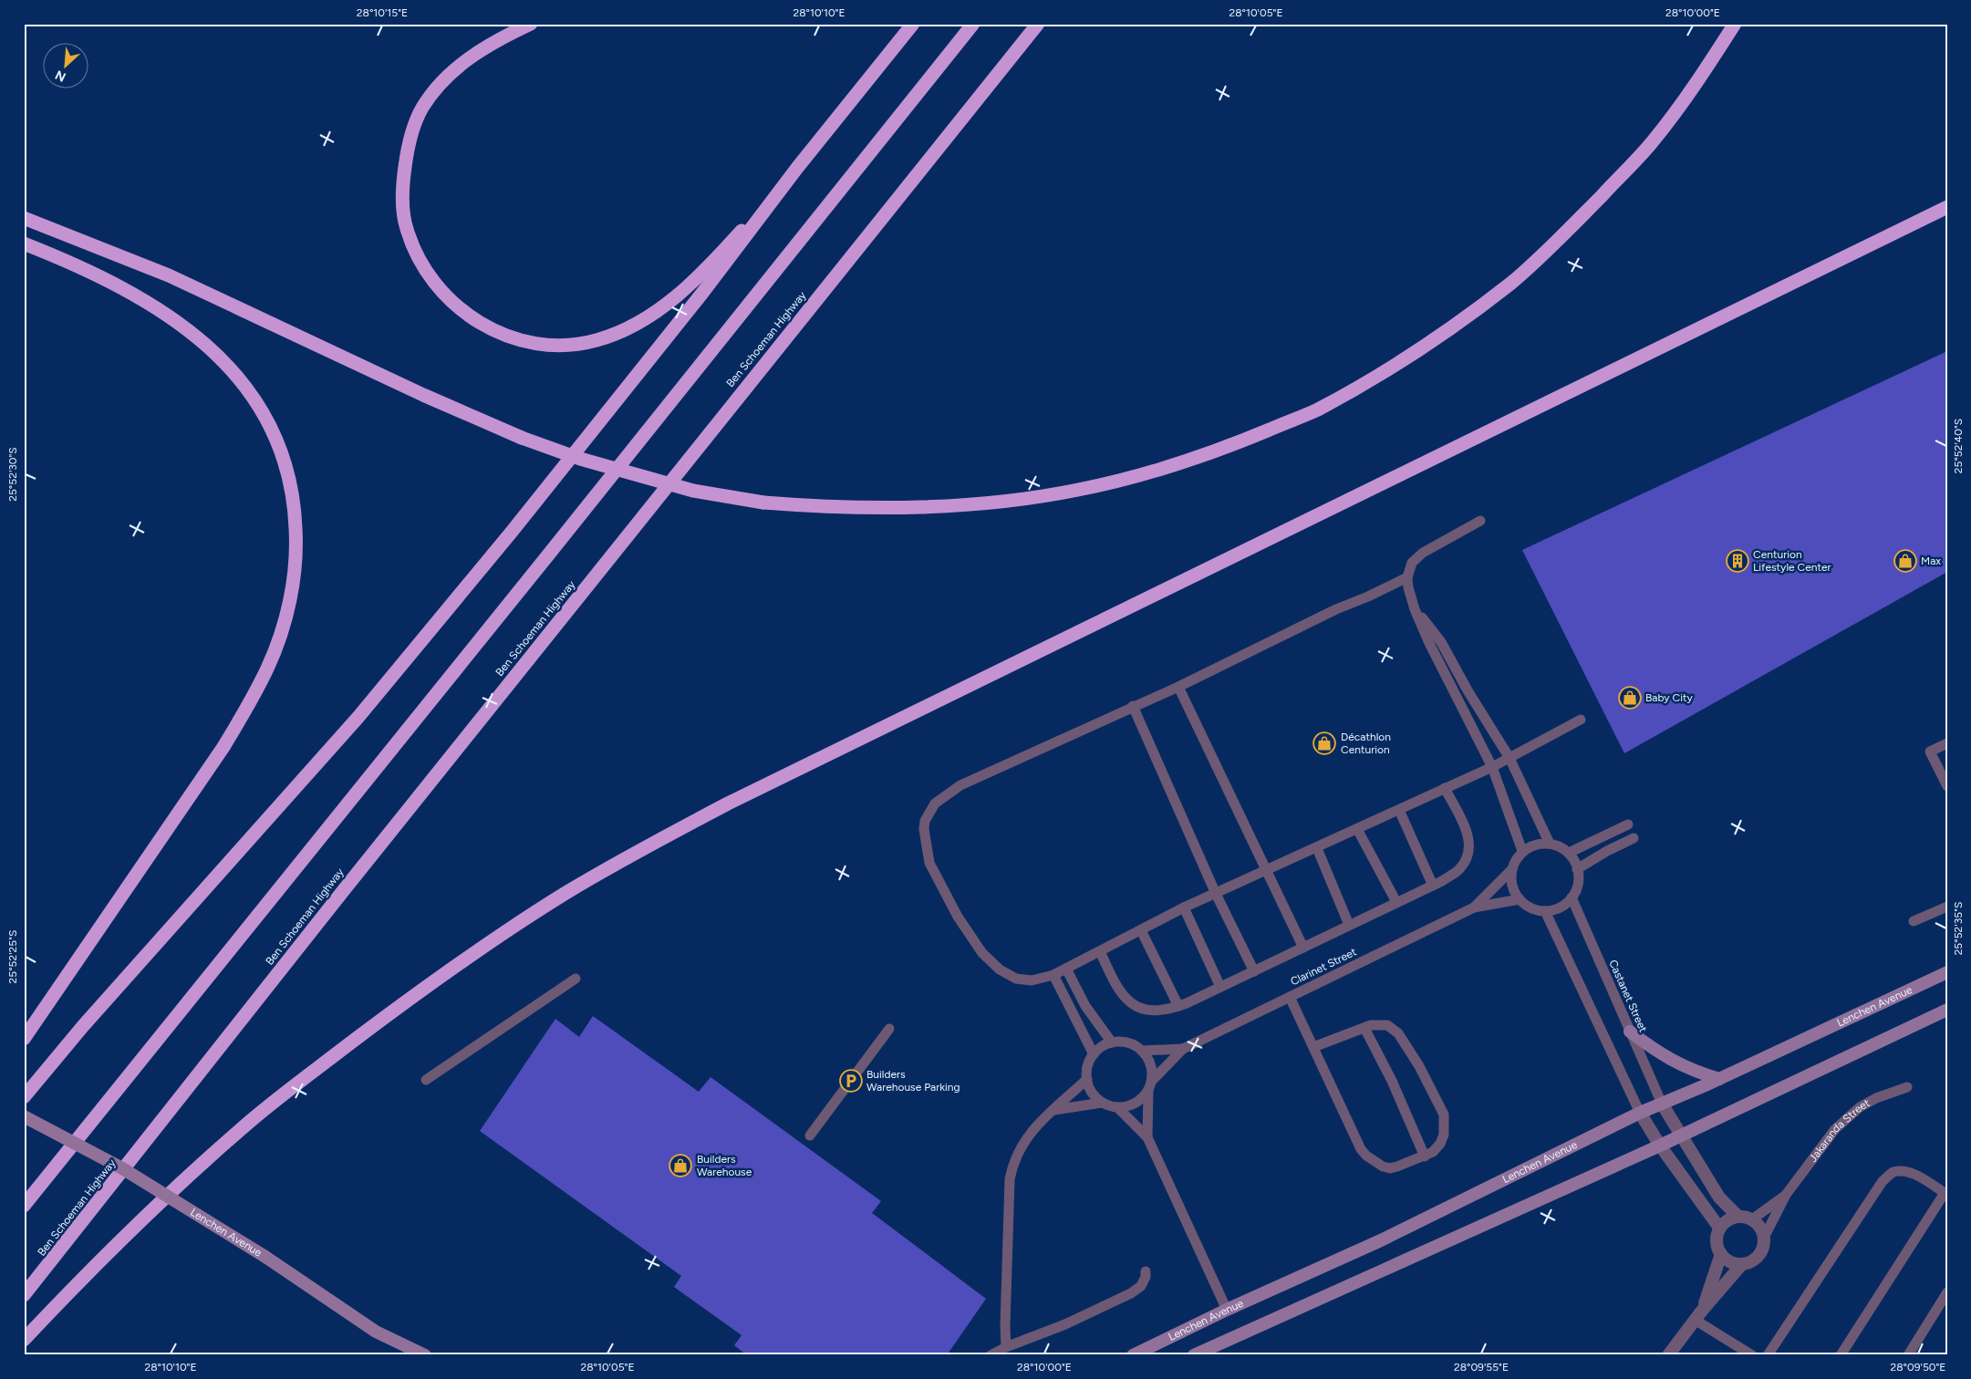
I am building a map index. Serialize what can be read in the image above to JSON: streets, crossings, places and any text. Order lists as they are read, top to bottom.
{
  "streets": {
    "highway": ["Ben Schoeman Highway"],
    "main road": ["Lenchen Avenue"],
    "street": ["Jakaranda Street"],
    "lane": ["Clarinet Street", "Castanet Street"]
  },
  "crossings": [
    ["Clarinet Street", "Castanet Street"],
    ["Castanet Street", "Lenchen Avenue"]
  ],
  "places": {
    "building": ["Centurion Lifestyle Center"],
    "shop": [
      "Max",
      "Baby City",
      "Décathlon Centurion",
      "Builders Warehouse"
    ],
    "parking": ["Builders Warehouse Parking"]
  },
  "north": "bottom left",
  "coordinates": [
    "28°10'15\"E",
    "28°10'10\"E",
    "28°10'05\"E",
    "28°10'00\"E",
    "25°52'40\"S",
    "25°52'30\"S",
    "25°52'35\"S",
    "25°52'25\"S",
    "28°09'55\"E",
    "28°09'50\"E"
  ]
}
